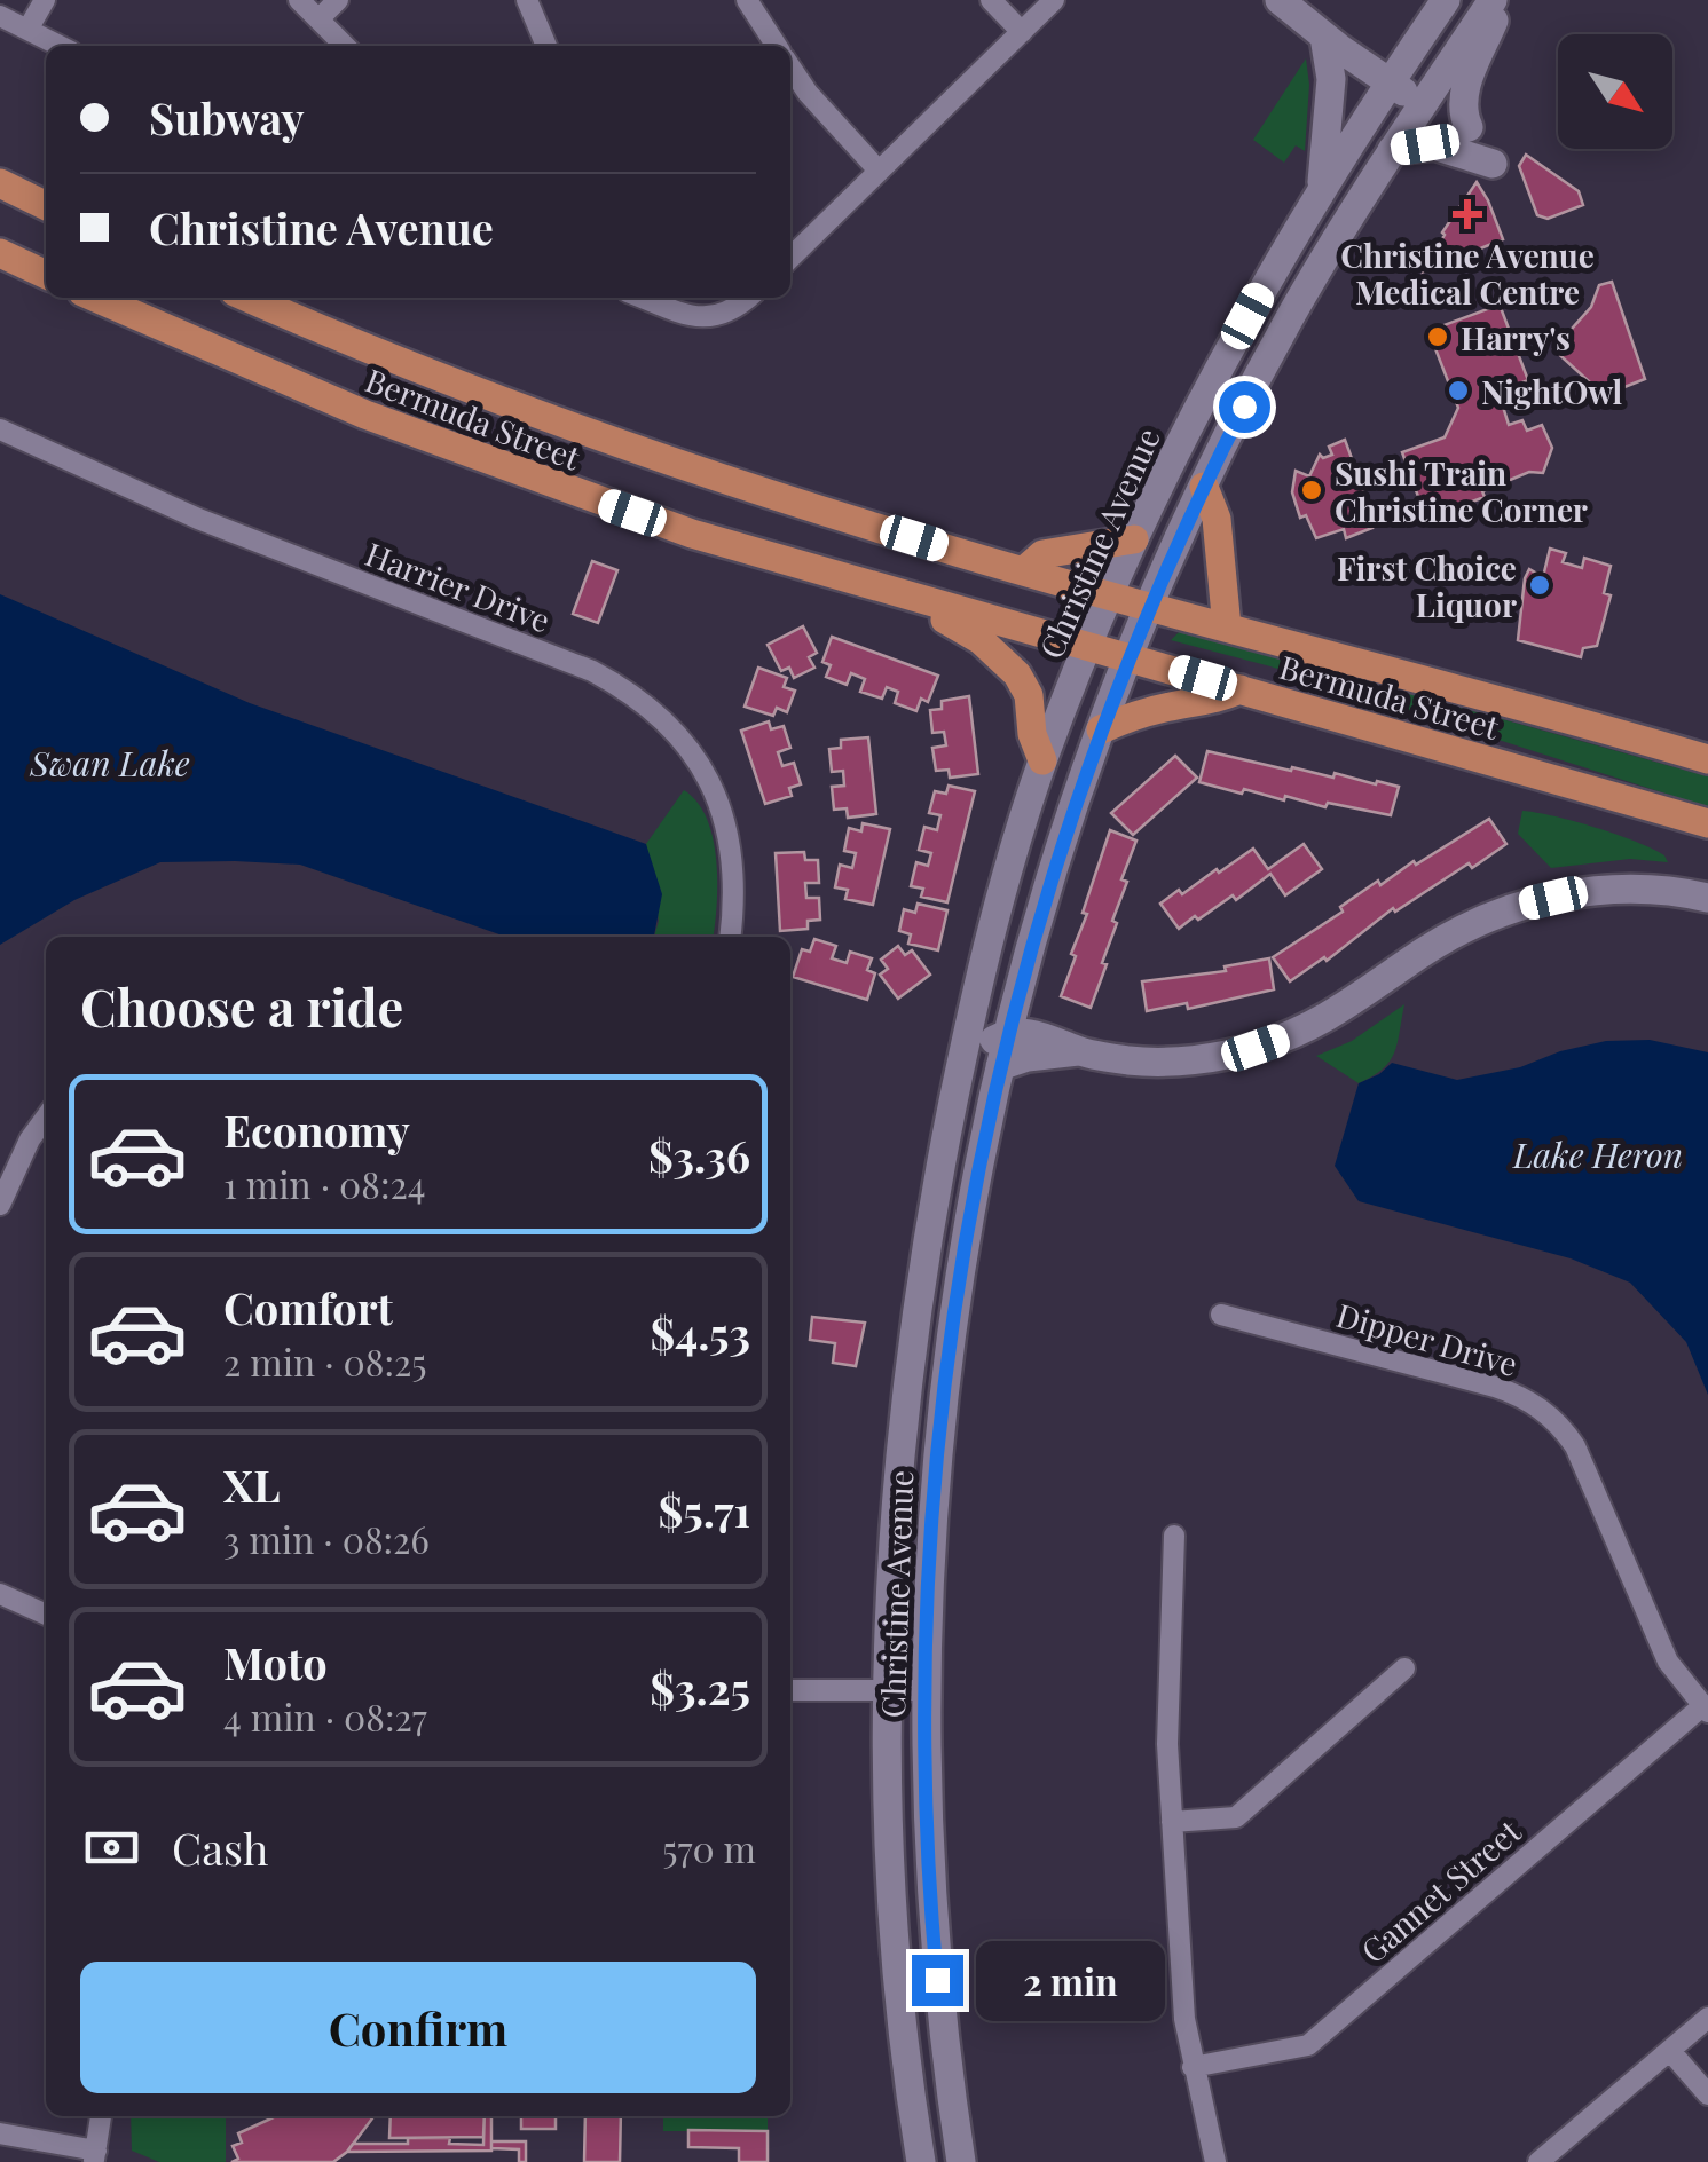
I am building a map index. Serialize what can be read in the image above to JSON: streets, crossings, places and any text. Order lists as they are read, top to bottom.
{
  "streets": {
    "main road": ["Bermuda Street"],
    "street": [
      "Christine Avenue",
      "Harrier Drive",
      "Dipper Drive",
      "Gannet Street"
    ]
  },
  "crossings": [
    ["Bermuda Street", "Christine Avenue"],
    ["Dipper Drive", "Gannet Street"]
  ],
  "water": ["Swan Lake", "Lake Heron"],
  "places": {
    "health": ["Christine Avenue Medical Centre"],
    "other": [
      "Harry's",
      "NightOwl",
      "Sushi Train Christine Corner",
      "First Choice Liquor"
    ]
  },
  "north": "bottom right",
  "page": {
    "banner": ["Subway", "Christine Avenue"],
    "heading": "Choose a ride",
    "list": [
      {
        "name": "Economy",
        "note": "1 min · 08:24",
        "value": "$3.36"
      },
      {
        "name": "Comfort",
        "note": "2 min · 08:25",
        "value": "$4.53"
      },
      {
        "name": "XL",
        "note": "3 min · 08:26",
        "value": "$5.71"
      },
      {
        "name": "Moto",
        "note": "4 min · 08:27",
        "value": "$3.25"
      }
    ],
    "pay": ["Cash", "570 m"],
    "buttons": "Confirm",
    "bubble": "2 min"
  }
}
